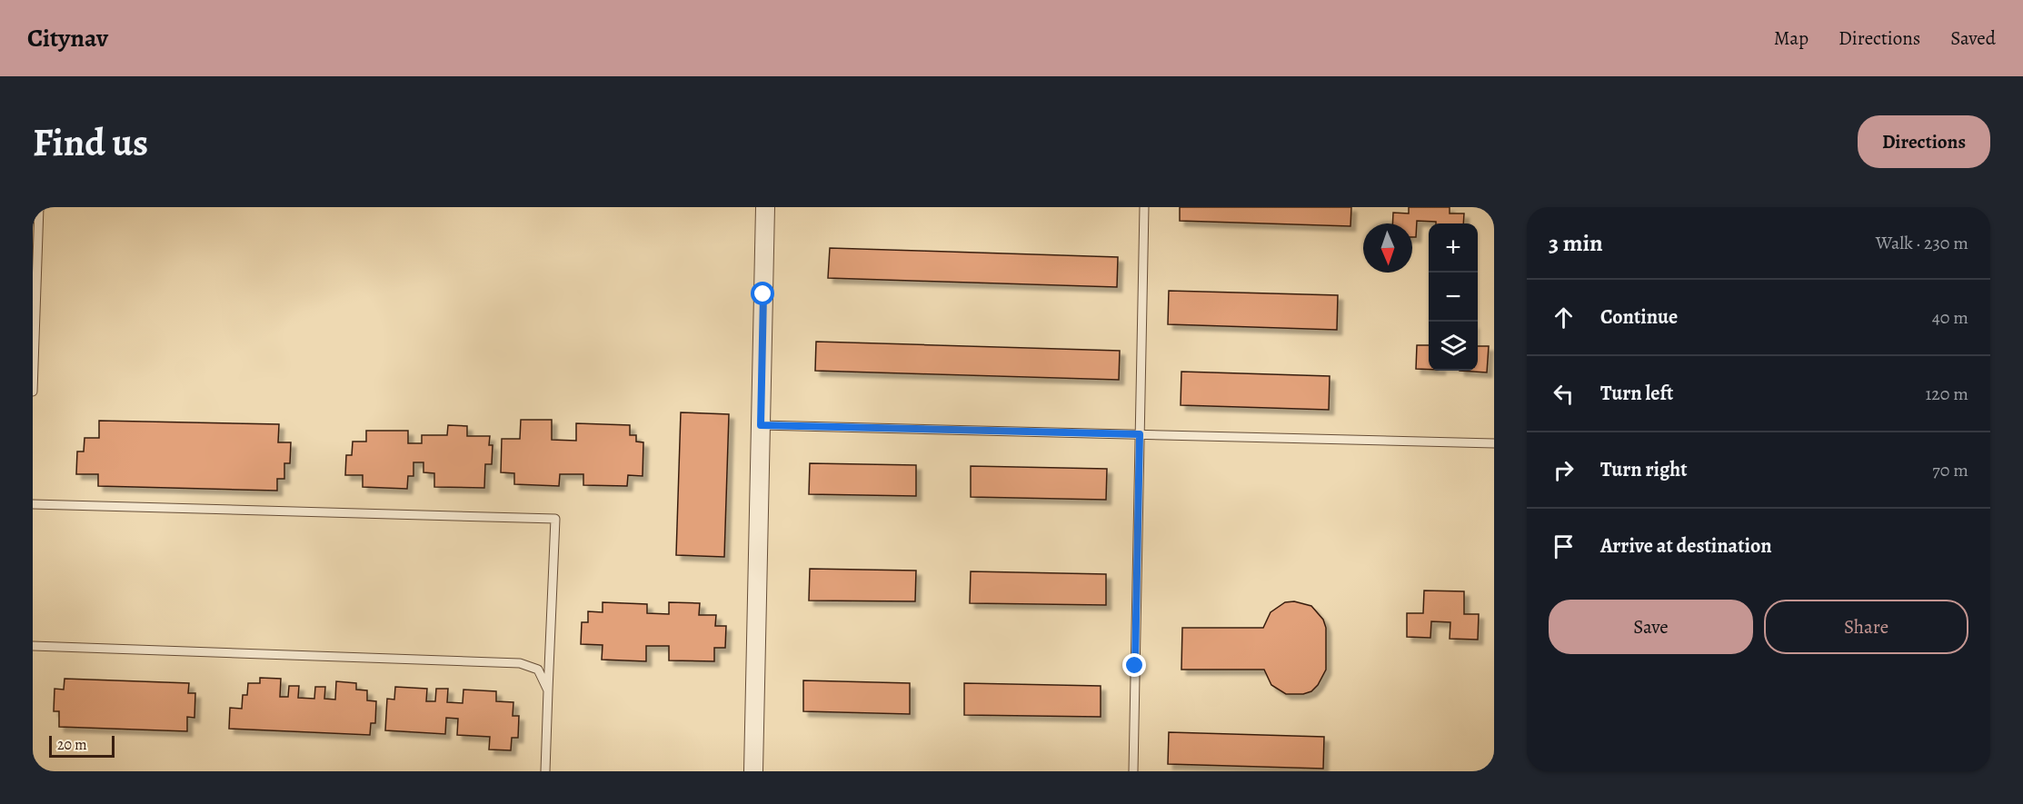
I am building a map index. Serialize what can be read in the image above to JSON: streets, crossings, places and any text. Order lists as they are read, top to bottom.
{
  "scale_bar": "20 m",
  "north": "bottom",
  "page": {
    "header": "Citynav",
    "nav": ["Map", "Directions", "Saved"],
    "buttons": [
      "Directions",
      ["Save", "Share"]
    ],
    "title": "Find us",
    "heading": ["3 min", "Walk · 230 m"],
    "map_buttons": ["+", "−"],
    "list": [
      ["Continue", "40 m"],
      ["Turn left", "120 m"],
      ["Turn right", "70 m"],
      "Arrive at destination"
    ],
    "scale": "20 m"
  }
}
